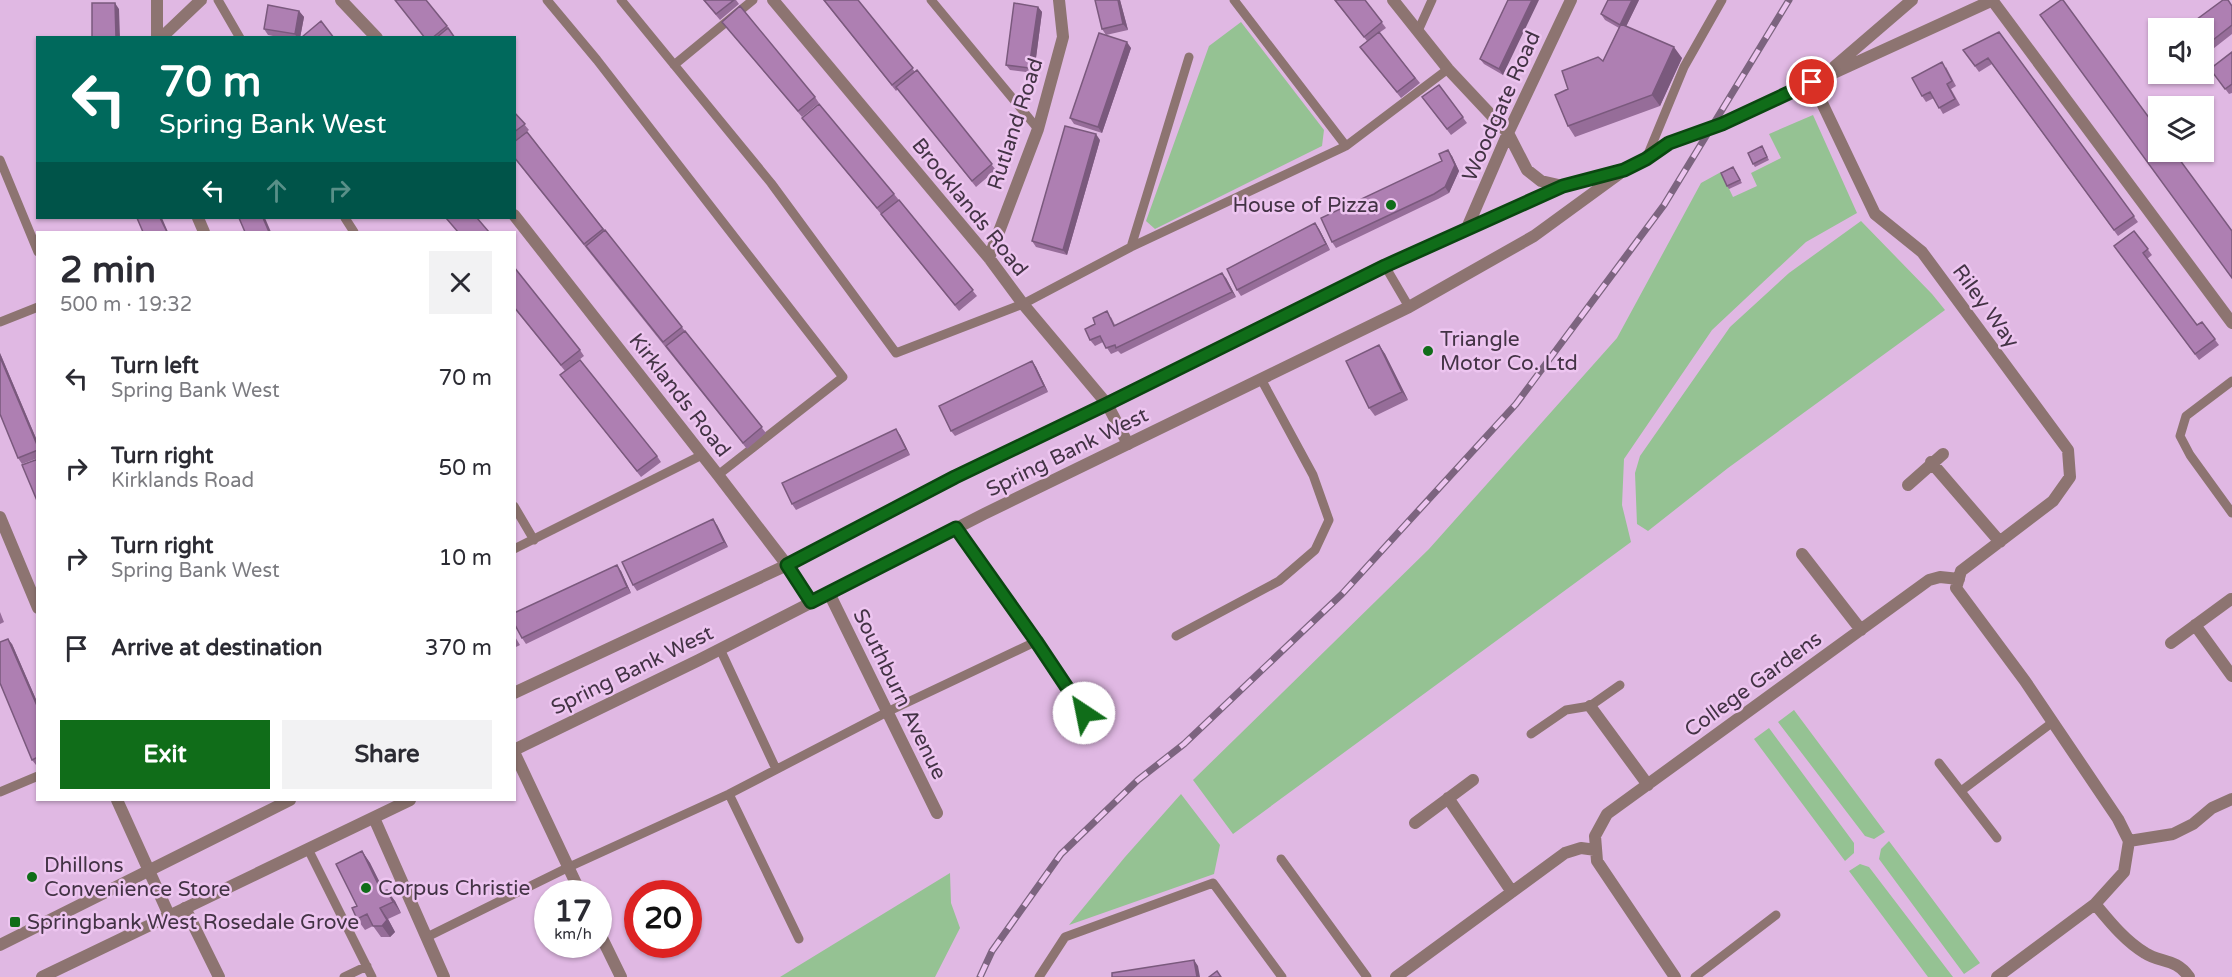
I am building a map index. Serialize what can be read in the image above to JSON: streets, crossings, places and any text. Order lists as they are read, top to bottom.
{
  "streets": {
    "street": [
      "Woodgate Road",
      "Rutland Road",
      "Brooklands Road",
      "Riley Way",
      "Kirklands Road",
      "Spring Bank West",
      "College Gardens",
      "Southburn Avenue"
    ]
  },
  "crossings": [
    ["Woodgate Road", "Spring Bank West"],
    ["Rutland Road", "Brooklands Road"],
    ["Brooklands Road", "Spring Bank West"],
    ["Riley Way", "Spring Bank West"],
    ["Riley Way", "College Gardens"],
    ["Kirklands Road", "Spring Bank West"],
    ["Spring Bank West", "Southburn Avenue"]
  ],
  "places": {
    "other": [
      "House of Pizza",
      "Triangle Motor Co. Ltd",
      "Dhillons Convenience Store",
      "Corpus Christie"
    ],
    "transit": ["Springbank West Rosedale Grove"]
  },
  "page": {
    "turn": ["70 m", "Spring Bank West"],
    "heading": ["2 min", "500 m · 19:32"],
    "list": [
      {
        "name": "Turn left",
        "note": "Spring Bank West",
        "value": "70 m"
      },
      {
        "name": "Turn right",
        "note": "Kirklands Road",
        "value": "50 m"
      },
      {
        "name": "Turn right",
        "note": "Spring Bank West",
        "value": "10 m"
      },
      {
        "name": "Arrive at destination",
        "value": "370 m"
      }
    ],
    "buttons": ["Exit", "Share"],
    "speed": "17 km/h",
    "limit": "20"
  }
}
